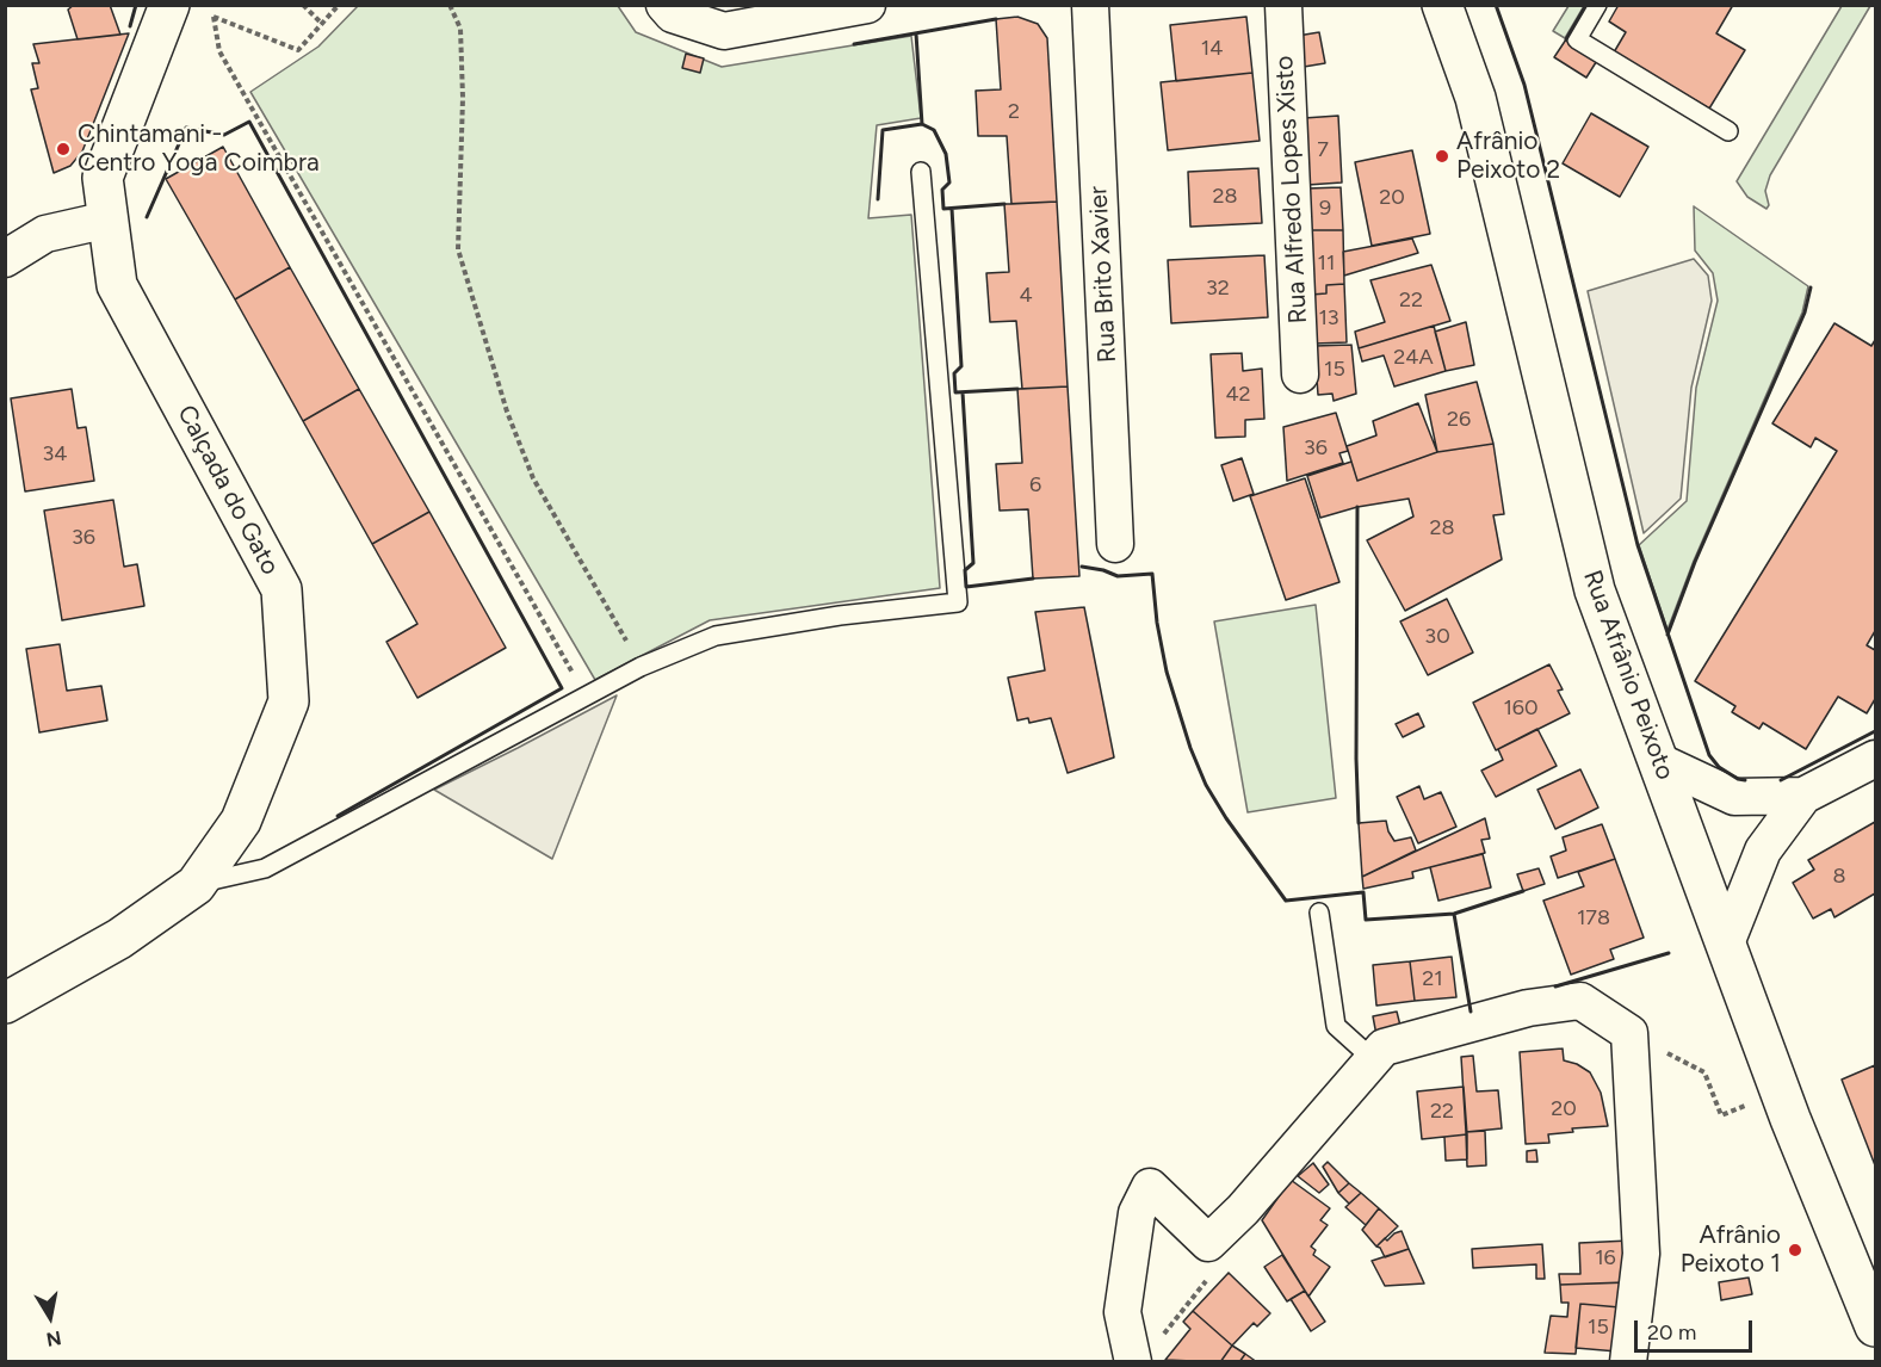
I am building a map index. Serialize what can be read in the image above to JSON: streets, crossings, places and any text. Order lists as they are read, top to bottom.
{
  "streets": {
    "main road": ["Calçada do Gato", "Rua Afrânio Peixoto"],
    "street": ["Rua Alfredo Lopes Xisto", "Rua Brito Xavier"]
  },
  "places": ["Chintamani - Centro Yoga Coimbra", "Afrânio Peixoto 2", "Afrânio Peixoto 1"],
  "house_numbers": [
    "14",
    "2",
    "7",
    "28",
    "20",
    "9",
    "11",
    "32",
    "4",
    "22",
    "13",
    "24A",
    "15",
    "42",
    "26",
    "36",
    "34",
    "6",
    "28",
    "36",
    "30",
    "160",
    "8",
    "178",
    "21",
    "20",
    "22",
    "16",
    "15"
  ],
  "scale_bar": "20 m",
  "north": "bottom"
}
